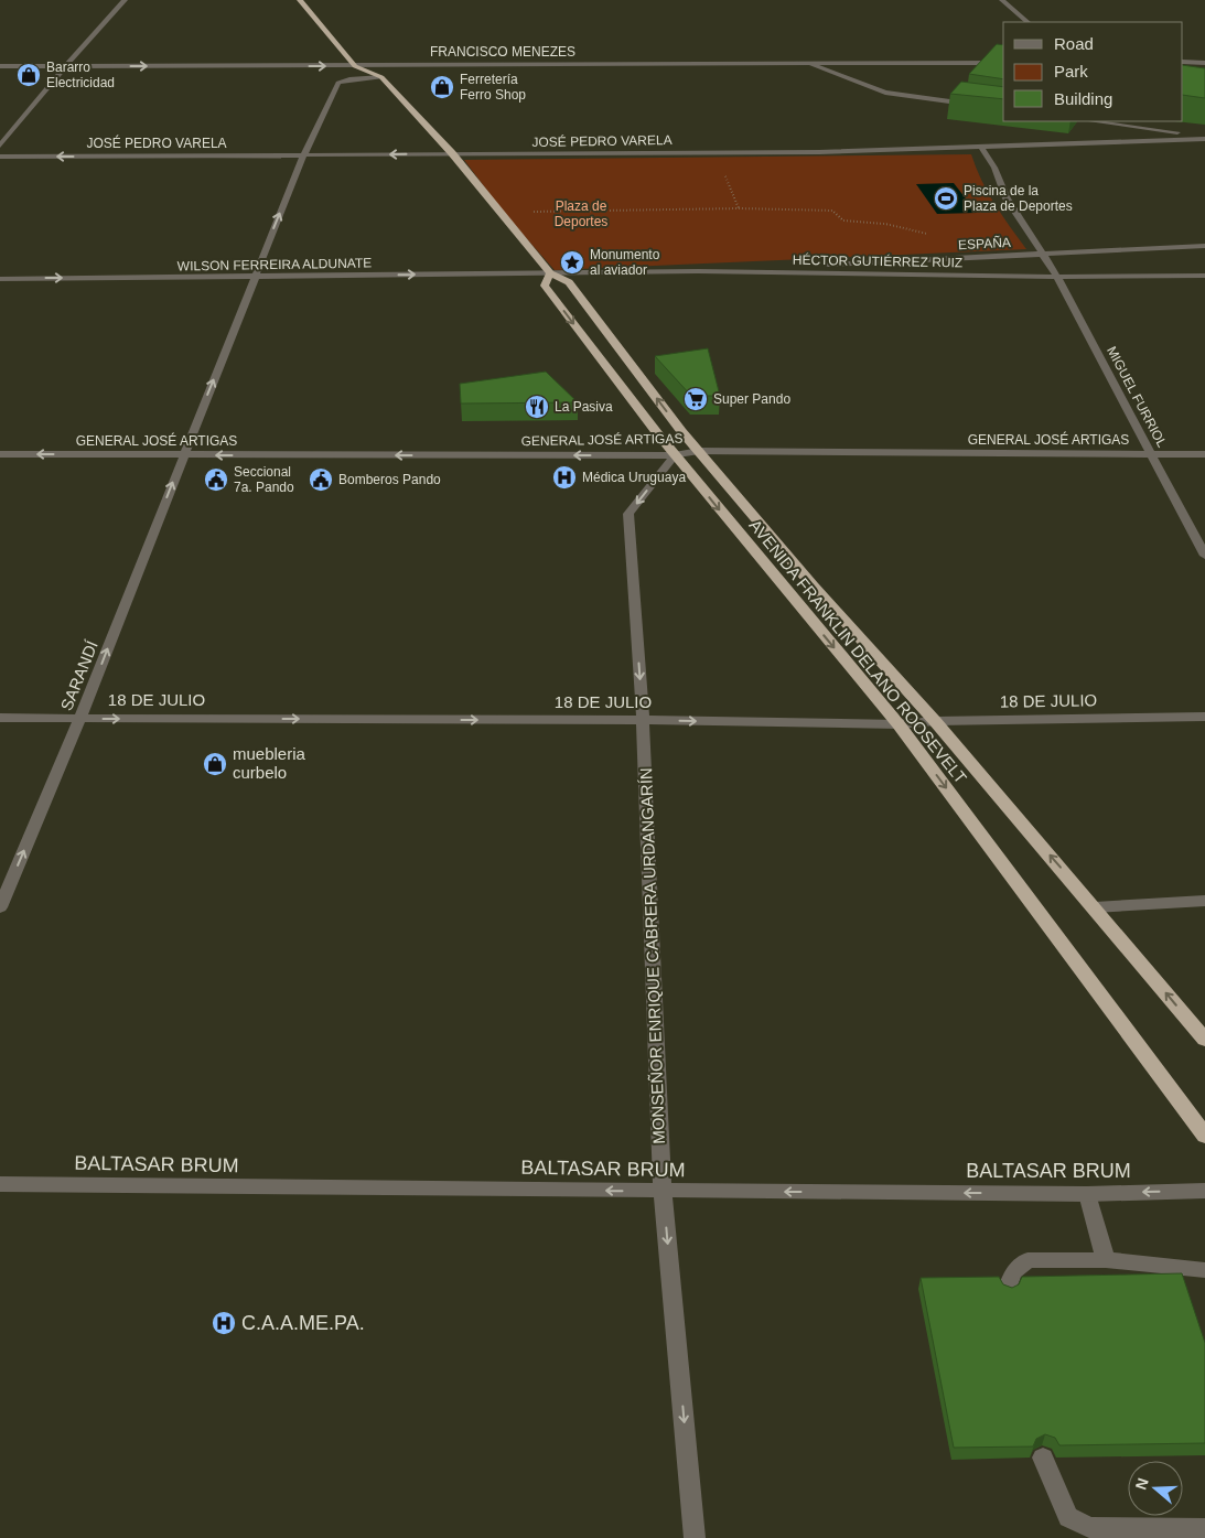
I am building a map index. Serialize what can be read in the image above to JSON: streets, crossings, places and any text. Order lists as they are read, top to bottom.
{
  "streets": {
    "highway": ["AVENIDA FRANKLIN DELANO ROOSEVELT"],
    "street": [
      "FRANCISCO MENEZES",
      "JOSÉ PEDRO VARELA",
      "ESPAÑA",
      "HÉCTOR GUTIÉRREZ RUIZ",
      "WILSON FERREIRA ALDUNATE",
      "MIGUEL FURRIOL",
      "GENERAL JOSÉ ARTIGAS",
      "SARANDÍ",
      "18 DE JULIO",
      "MONSEÑOR ENRIQUE CABRERA URDANGARÍN",
      "BALTASAR BRUM"
    ]
  },
  "crossings": [
    ["FRANCISCO MENEZES", "AVENIDA FRANKLIN DELANO ROOSEVELT"],
    ["JOSÉ PEDRO VARELA", "MIGUEL FURRIOL"],
    ["JOSÉ PEDRO VARELA", "AVENIDA FRANKLIN DELANO ROOSEVELT"],
    ["JOSÉ PEDRO VARELA", "SARANDÍ"],
    ["ESPAÑA", "HÉCTOR GUTIÉRREZ RUIZ"],
    ["ESPAÑA", "MIGUEL FURRIOL"],
    ["HÉCTOR GUTIÉRREZ RUIZ", "WILSON FERREIRA ALDUNATE"],
    ["HÉCTOR GUTIÉRREZ RUIZ", "MIGUEL FURRIOL"],
    ["HÉCTOR GUTIÉRREZ RUIZ", "AVENIDA FRANKLIN DELANO ROOSEVELT"],
    ["WILSON FERREIRA ALDUNATE", "AVENIDA FRANKLIN DELANO ROOSEVELT"],
    ["WILSON FERREIRA ALDUNATE", "SARANDÍ"],
    ["MIGUEL FURRIOL", "GENERAL JOSÉ ARTIGAS"],
    ["GENERAL JOSÉ ARTIGAS", "AVENIDA FRANKLIN DELANO ROOSEVELT"],
    ["GENERAL JOSÉ ARTIGAS", "SARANDÍ"],
    ["GENERAL JOSÉ ARTIGAS", "MONSEÑOR ENRIQUE CABRERA URDANGARÍN"],
    ["AVENIDA FRANKLIN DELANO ROOSEVELT", "SARANDÍ"],
    ["AVENIDA FRANKLIN DELANO ROOSEVELT", "18 DE JULIO"],
    ["AVENIDA FRANKLIN DELANO ROOSEVELT", "MONSEÑOR ENRIQUE CABRERA URDANGARÍN"],
    ["SARANDÍ", "18 DE JULIO"],
    ["18 DE JULIO", "MONSEÑOR ENRIQUE CABRERA URDANGARÍN"],
    ["MONSEÑOR ENRIQUE CABRERA URDANGARÍN", "BALTASAR BRUM"]
  ],
  "one_way": [
    "JOSÉ PEDRO VARELA",
    "WILSON FERREIRA ALDUNATE",
    "GENERAL JOSÉ ARTIGAS",
    "SARANDÍ",
    "18 DE JULIO",
    "MONSEÑOR ENRIQUE CABRERA URDANGARÍN",
    "BALTASAR BRUM"
  ],
  "parks": ["Plaza de Deportes"],
  "places": {
    "shop": ["Bararro Electricidad", "Ferretería Ferro Shop", "muebleria curbelo"],
    "sports": ["Piscina de la Plaza de Deportes"],
    "place": ["Monumento al aviador"],
    "supermarket": ["Super Pando"],
    "restaurant": ["La Pasiva"],
    "hospital": ["Médica Uruguaya", "C.A.A.ME.PA."],
    "public building": ["Seccional 7a. Pando", "Bomberos Pando"]
  },
  "legend": ["Road", "Park", "Building"],
  "north": "left"
}
